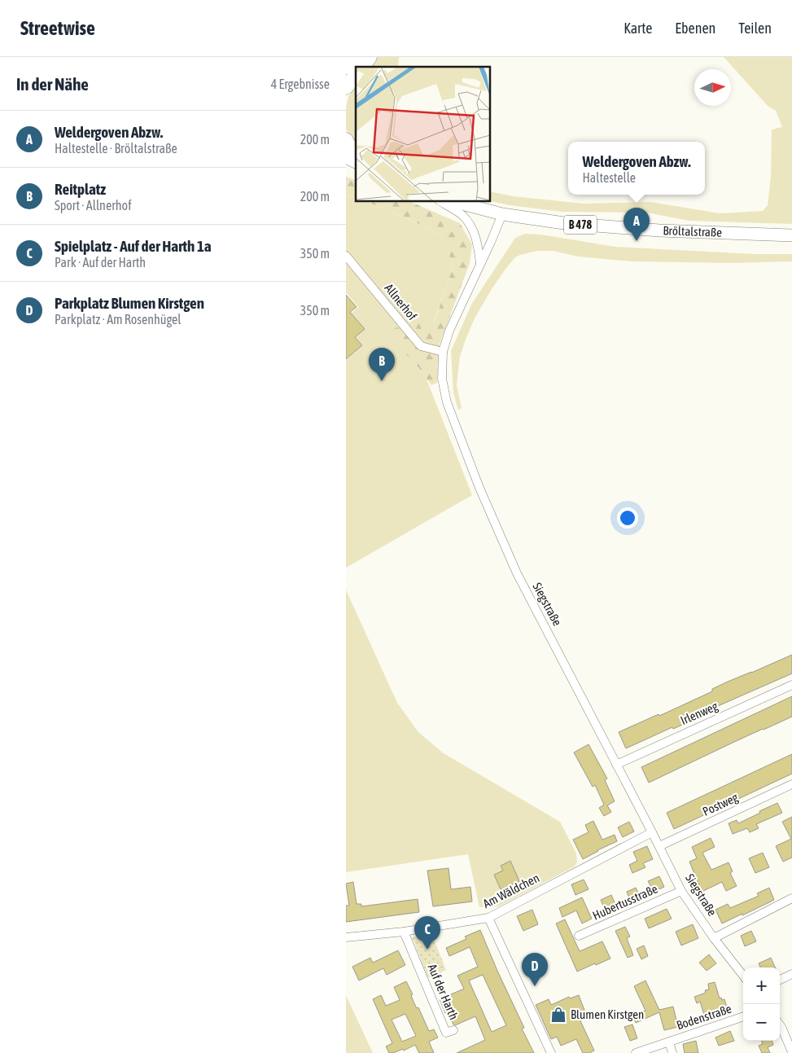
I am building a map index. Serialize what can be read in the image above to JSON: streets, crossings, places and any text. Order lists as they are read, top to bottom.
{
  "streets": {
    "main road": ["B 478", "Bröltalstraße"],
    "street": [
      "Allnerhof",
      "Siegstraße",
      "Irlenweg",
      "Postweg",
      "Am Wäldchen",
      "Hubertusstraße",
      "Auf der Harth",
      "Bodenstraße"
    ]
  },
  "crossings": [
    ["Bröltalstraße", "Siegstraße"],
    ["Allnerhof", "Siegstraße"],
    ["Siegstraße", "Irlenweg"],
    ["Siegstraße", "Postweg"],
    ["Siegstraße", "Am Wäldchen"],
    ["Siegstraße", "Hubertusstraße"],
    ["Am Wäldchen", "Auf der Harth"]
  ],
  "places": {
    "shop": ["Blumen Kirstgen"]
  },
  "north": "right",
  "page": {
    "header": "Streetwise",
    "nav": ["Karte", "Ebenen", "Teilen"],
    "heading": ["In der Nähe", "4 Ergebnisse"],
    "list": [
      {
        "mark": "A",
        "name": "Weldergoven Abzw.",
        "note": "Haltestelle · Bröltalstraße",
        "value": "200 m"
      },
      {
        "mark": "B",
        "name": "Reitplatz",
        "note": "Sport · Allnerhof",
        "value": "200 m"
      },
      {
        "mark": "C",
        "name": "Spielplatz - Auf der Harth 1a",
        "note": "Park · Auf der Harth",
        "value": "350 m"
      },
      {
        "mark": "D",
        "name": "Parkplatz Blumen Kirstgen",
        "note": "Parkplatz · Am Rosenhügel",
        "value": "350 m"
      }
    ],
    "popup": ["Weldergoven Abzw.", "Haltestelle"],
    "pins": [
      "A",
      "B",
      "C",
      "D"
    ],
    "map_buttons": ["+", "−"]
  }
}
